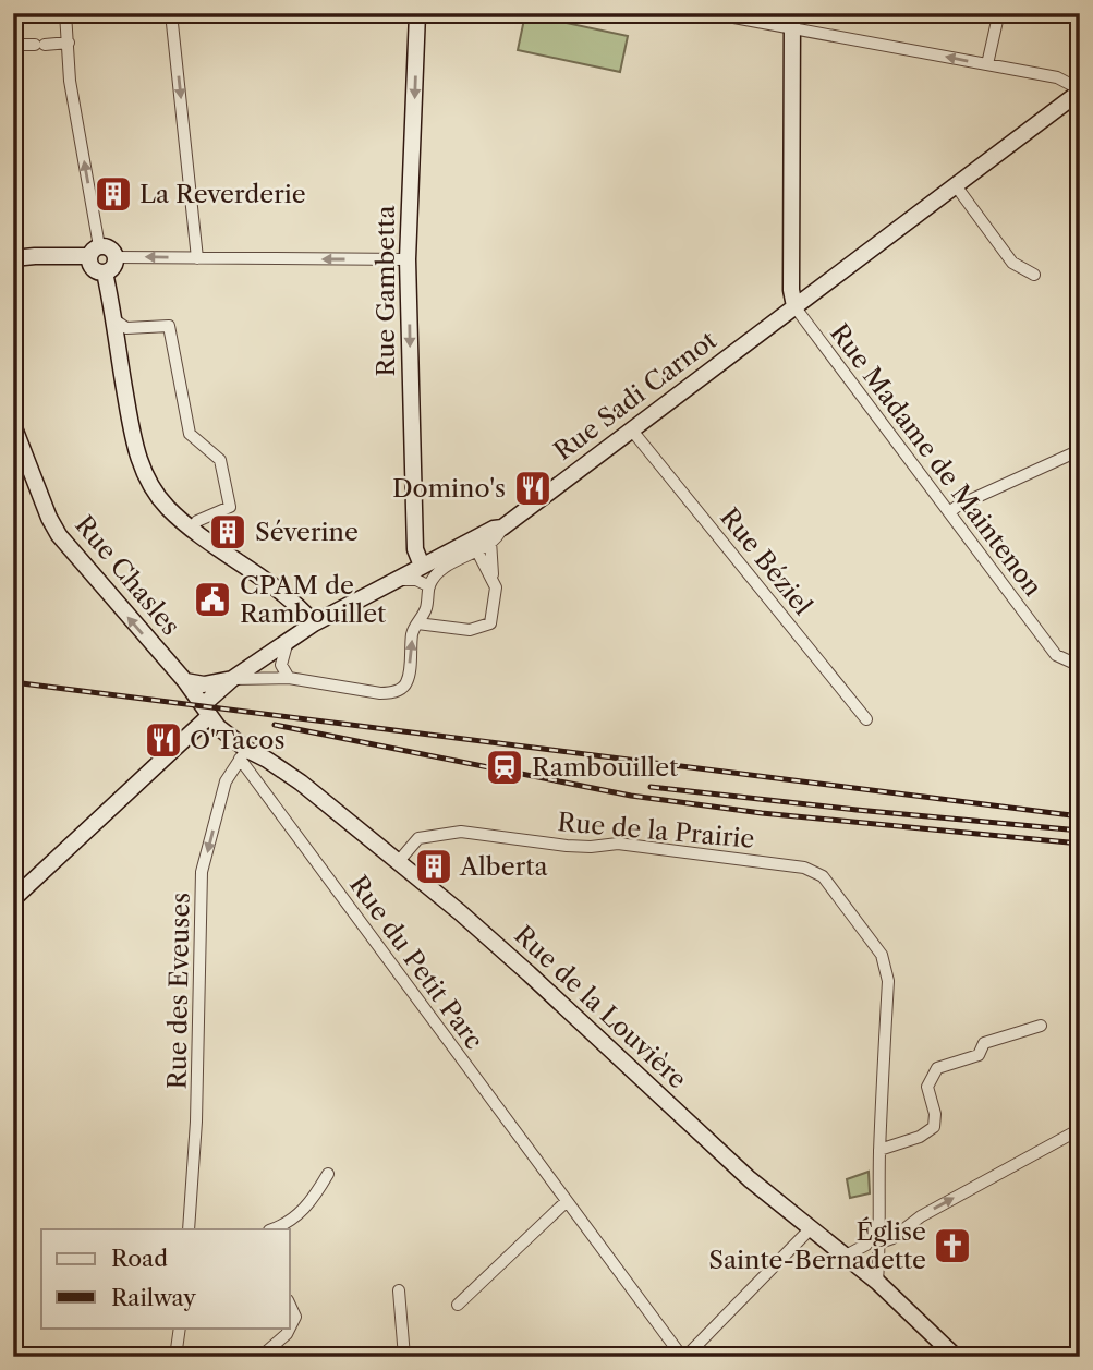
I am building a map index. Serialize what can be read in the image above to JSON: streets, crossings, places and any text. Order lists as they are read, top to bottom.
{
  "streets": {
    "main road": [
      "Rue Gambetta",
      "Rue Sadi Carnot",
      "Rue Chasles",
      "Rue de la Louvière"
    ],
    "street": [
      "Rue Madame de Maintenon",
      "Rue Béziel",
      "Rue de la Prairie",
      "Rue du Petit Parc",
      "Rue des Eveuses"
    ]
  },
  "crossings": [
    ["Rue Gambetta", "Rue Sadi Carnot"],
    ["Rue Sadi Carnot", "Rue Madame de Maintenon"],
    ["Rue Sadi Carnot", "Rue Béziel"],
    ["Rue Sadi Carnot", "Rue Chasles"],
    ["Rue Sadi Carnot", "Rue de la Louvière"],
    ["Rue Chasles", "Rue de la Louvière"],
    ["Rue de la Prairie", "Rue de la Louvière"],
    ["Rue du Petit Parc", "Rue des Eveuses"],
    ["Rue du Petit Parc", "Rue de la Louvière"],
    ["Rue des Eveuses", "Rue de la Louvière"]
  ],
  "one_way": ["Rue Gambetta", "Rue des Eveuses"],
  "places": {
    "building": ["La Reverderie", "Séverine", "Alberta"],
    "restaurant": ["Domino's", "O'Tacos"],
    "public building": ["CPAM de Rambouillet"],
    "station": ["Rambouillet"],
    "church": ["Église Sainte-Bernadette"]
  },
  "legend": ["Road", "Railway"]
}
